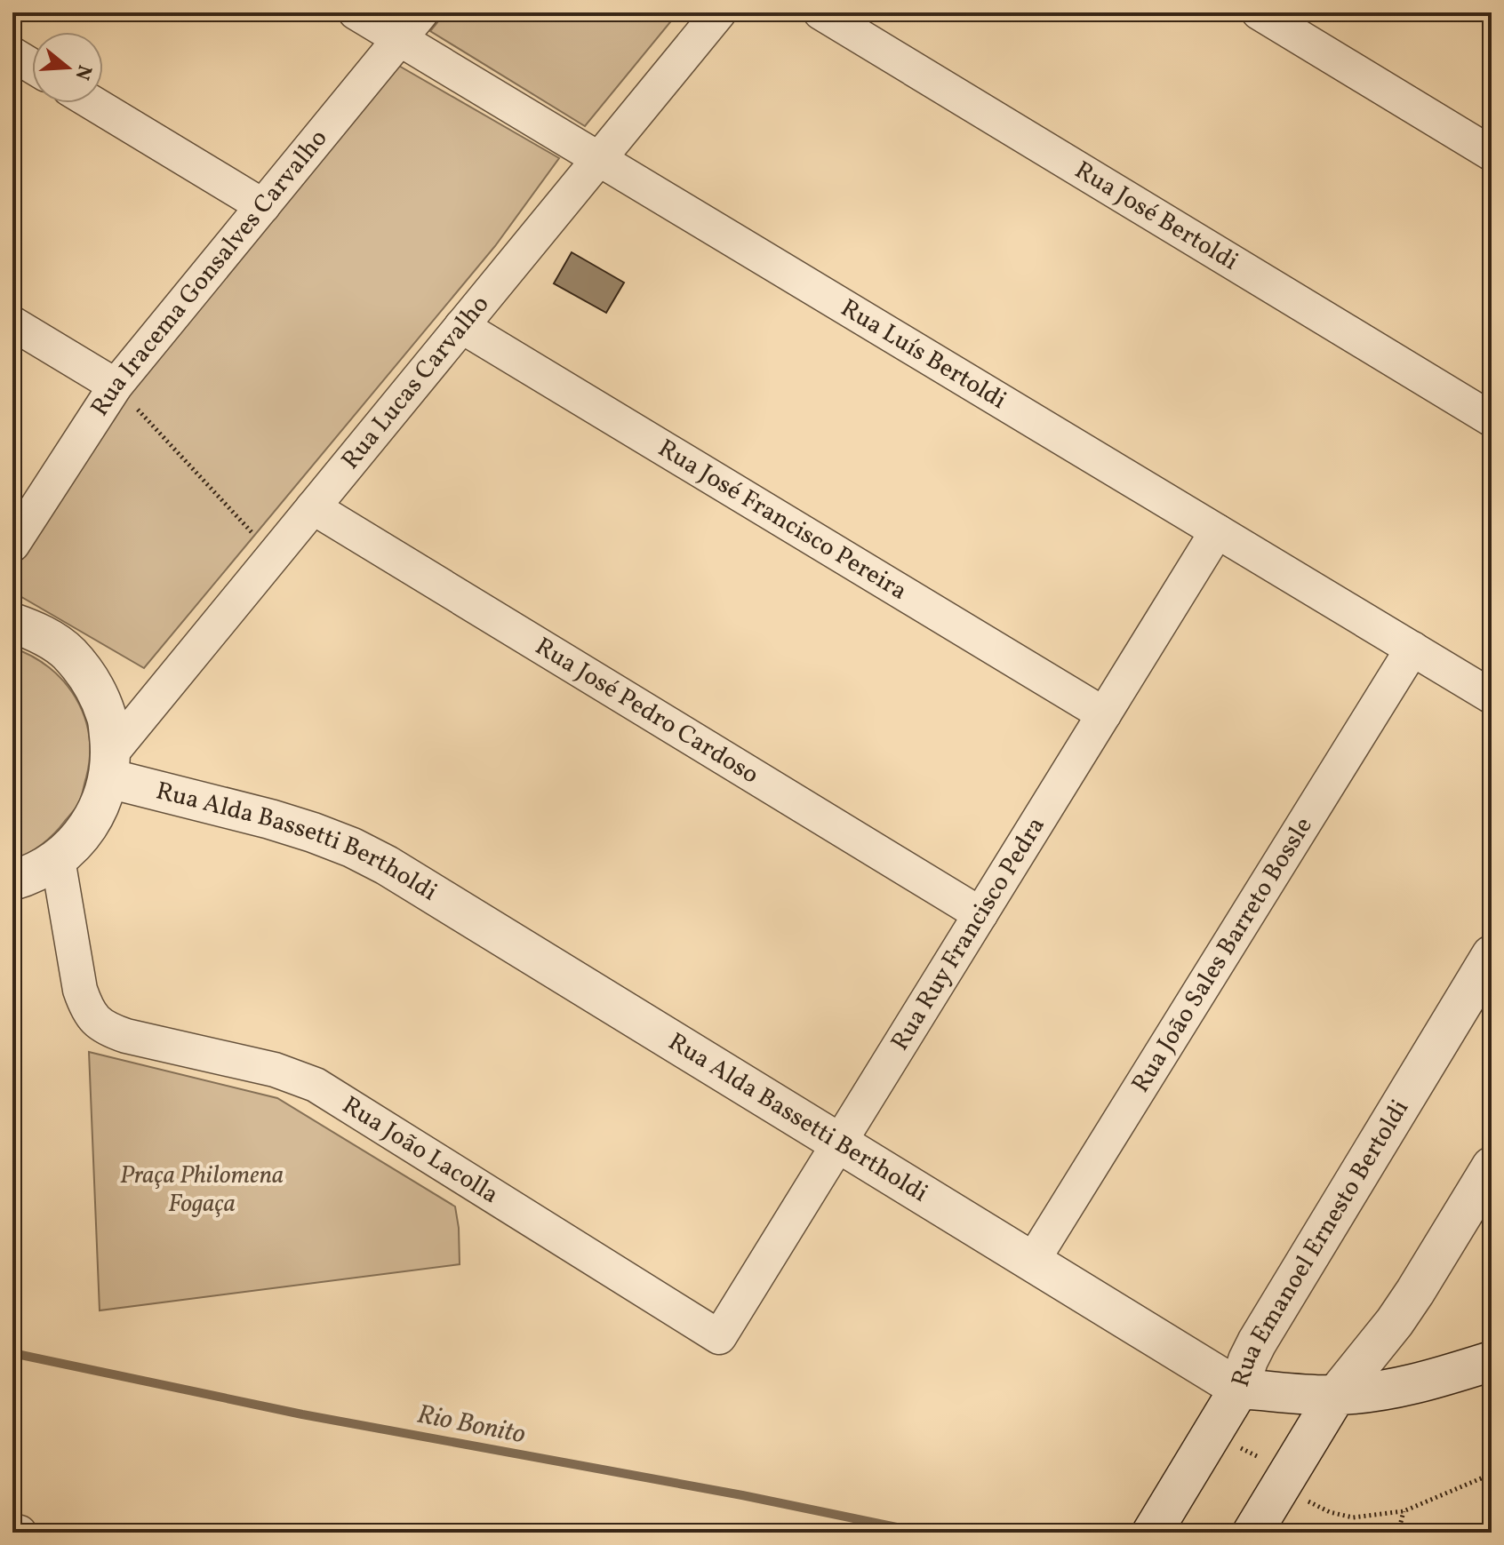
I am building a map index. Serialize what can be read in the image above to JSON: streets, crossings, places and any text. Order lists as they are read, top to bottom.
{
  "streets": {
    "street": [
      "Rua José Bertoldi",
      "Rua Iracema Gonsalves Carvalho",
      "Rua Luís Bertoldi",
      "Rua Lucas Carvalho",
      "Rua José Francisco Pereira",
      "Rua José Pedro Cardoso",
      "Rua Alda Bassetti Bertholdi",
      "Rua Ruy Francisco Pedra",
      "Rua João Sales Barreto Bossle",
      "Rua João Lacolla",
      "Rua Emanoel Ernesto Bertoldi"
    ]
  },
  "crossings": [
    ["Rua Iracema Gonsalves Carvalho", "Rua Luís Bertoldi"],
    ["Rua Luís Bertoldi", "Rua Lucas Carvalho"],
    ["Rua Luís Bertoldi", "Rua Ruy Francisco Pedra"],
    ["Rua Luís Bertoldi", "Rua João Sales Barreto Bossle"],
    ["Rua Lucas Carvalho", "Rua José Francisco Pereira"],
    ["Rua Lucas Carvalho", "Rua José Pedro Cardoso"],
    ["Rua Lucas Carvalho", "Rua Alda Bassetti Bertholdi"],
    ["Rua José Francisco Pereira", "Rua Ruy Francisco Pedra"],
    ["Rua José Pedro Cardoso", "Rua Ruy Francisco Pedra"],
    ["Rua Alda Bassetti Bertholdi", "Rua Ruy Francisco Pedra"],
    ["Rua Alda Bassetti Bertholdi", "Rua João Sales Barreto Bossle"],
    ["Rua Alda Bassetti Bertholdi", "Rua Emanoel Ernesto Bertoldi"],
    ["Rua Ruy Francisco Pedra", "Rua João Lacolla"]
  ],
  "water": ["Rio Bonito"],
  "parks": ["Praça Philomena Fogaça"],
  "north": "right"
}
